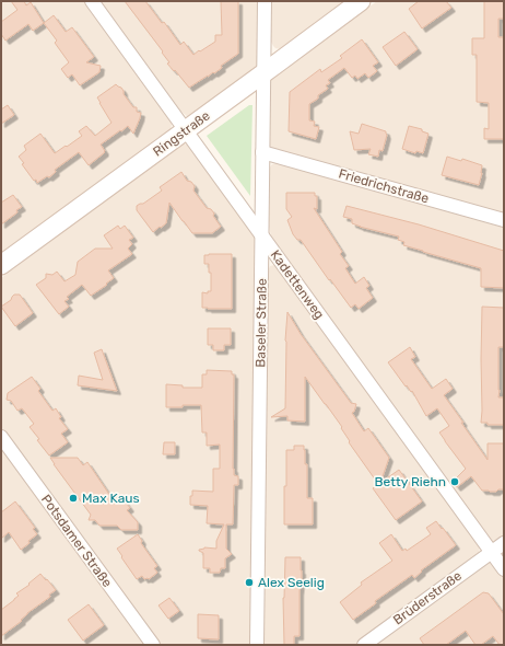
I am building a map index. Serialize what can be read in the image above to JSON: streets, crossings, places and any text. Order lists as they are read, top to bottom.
{
  "streets": {
    "street": [
      "Ringstraße",
      "Friedrichstraße",
      "Kadettenweg",
      "Baseler Straße",
      "Potsdamer Straße",
      "Brüderstraße"
    ]
  },
  "crossings": [
    ["Ringstraße", "Kadettenweg"],
    ["Ringstraße", "Baseler Straße"],
    ["Friedrichstraße", "Baseler Straße"],
    ["Kadettenweg", "Baseler Straße"],
    ["Kadettenweg", "Brüderstraße"]
  ],
  "places": ["Betty Riehn", "Max Kaus", "Alex Seelig"]
}
